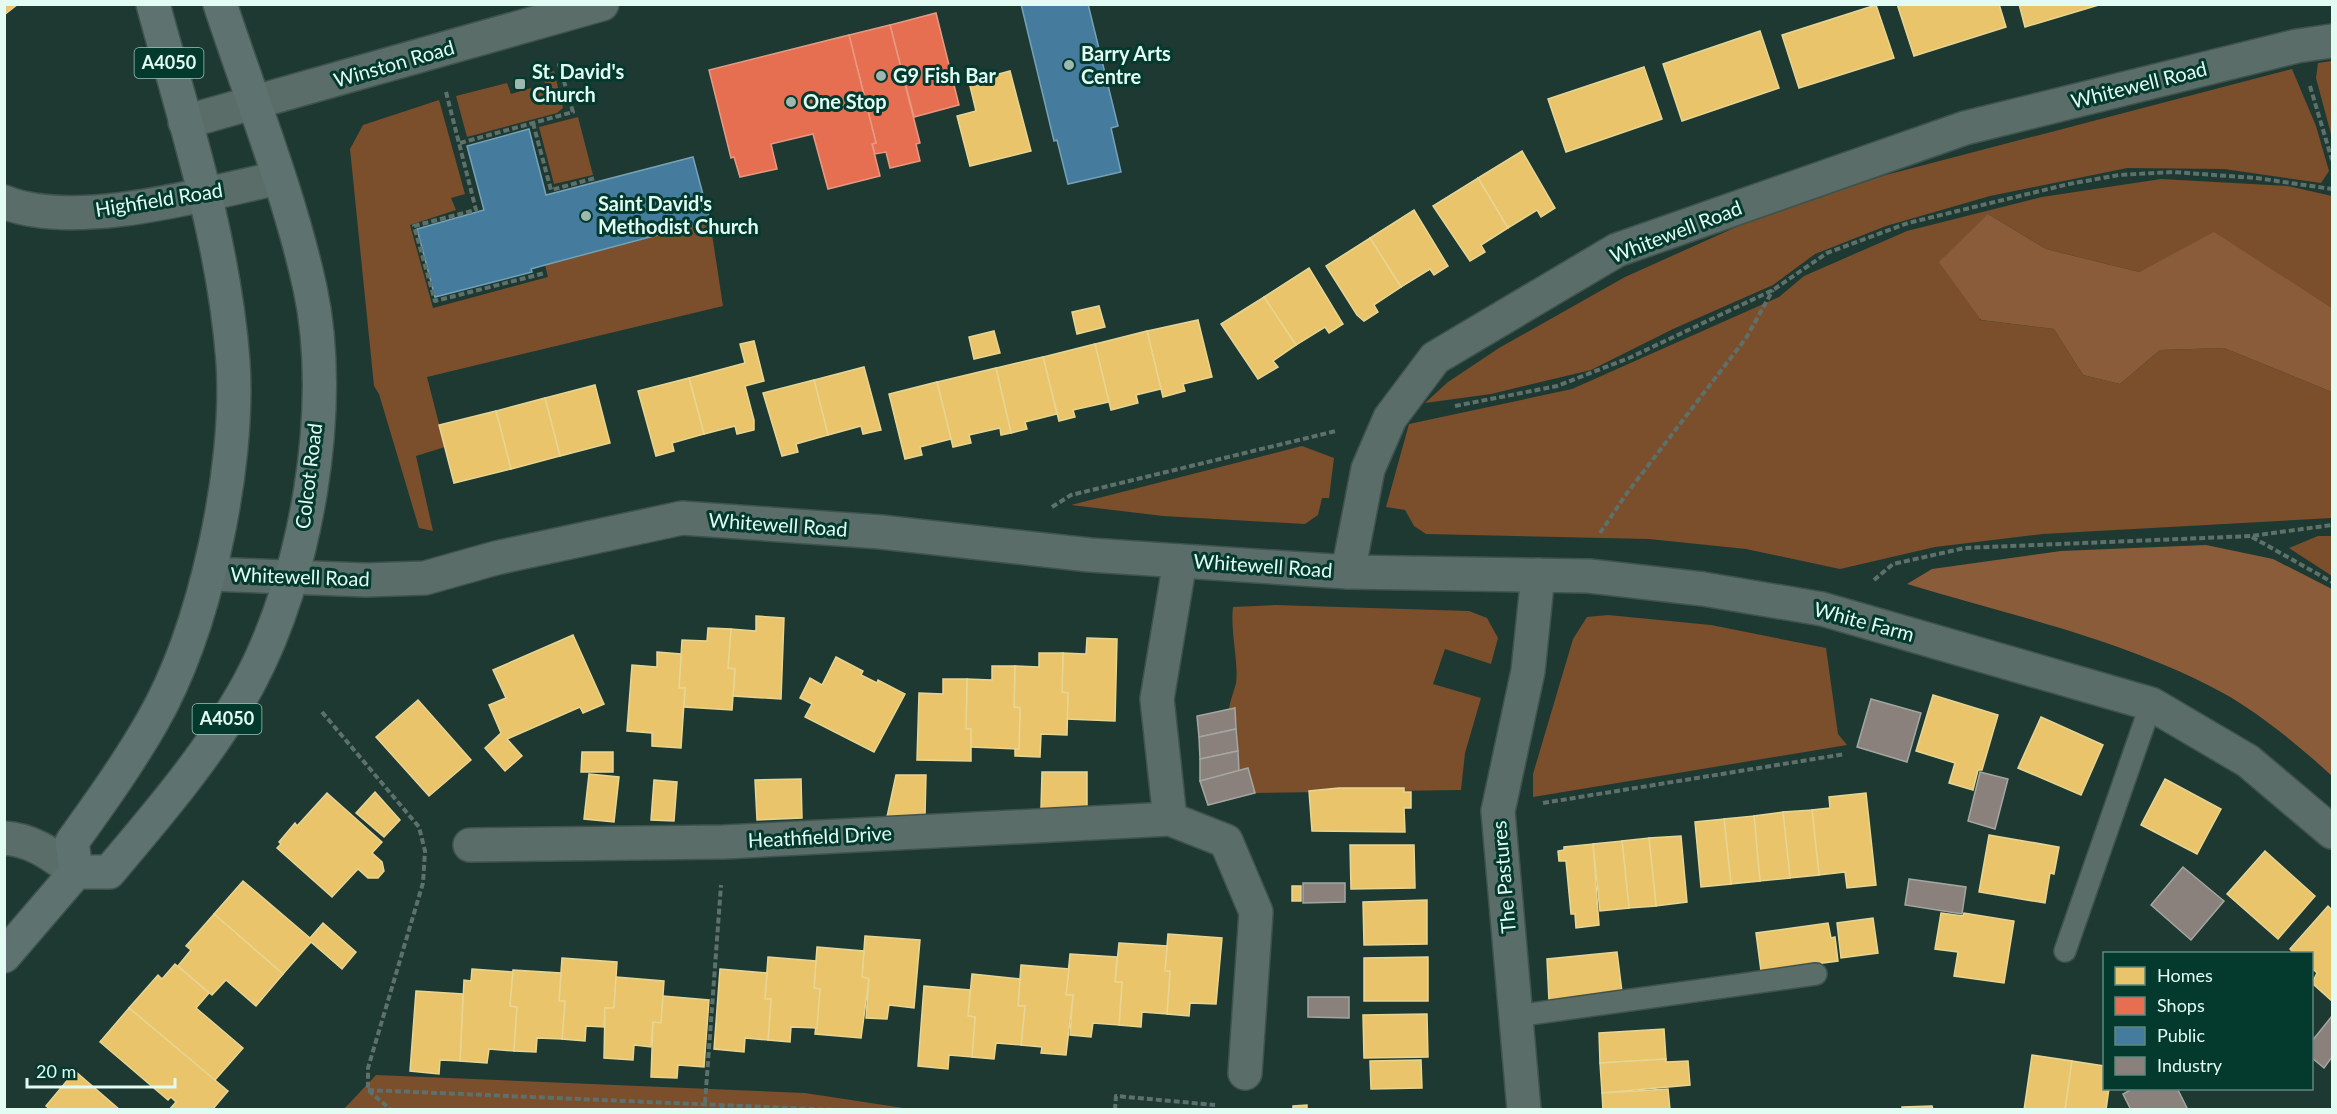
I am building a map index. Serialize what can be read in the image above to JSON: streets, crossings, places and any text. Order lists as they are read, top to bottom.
{
  "streets": {
    "main road": ["A4050", "Colcot Road"],
    "street": [
      "Winston Road",
      "Whitewell Road",
      "Highfield Road",
      "White Farm",
      "Heathfield Drive",
      "The Pastures"
    ]
  },
  "crossings": [
    ["A4050", "Winston Road"],
    ["A4050", "Whitewell Road"],
    ["A4050", "Highfield Road"],
    ["A4050", "Colcot Road"],
    ["Winston Road", "Colcot Road"],
    ["Whitewell Road", "Colcot Road"],
    ["Whitewell Road", "White Farm"],
    ["Highfield Road", "Colcot Road"],
    ["White Farm", "The Pastures"]
  ],
  "places": {
    "other": [
      "Barry Arts Centre",
      "G9 Fish Bar",
      "One Stop",
      "Saint David's Methodist Church"
    ],
    "transit": ["St. David's Church"]
  },
  "legend": [
    "Homes",
    "Shops",
    "Public",
    "Industry"
  ],
  "scale_bar": "20 m"
}
